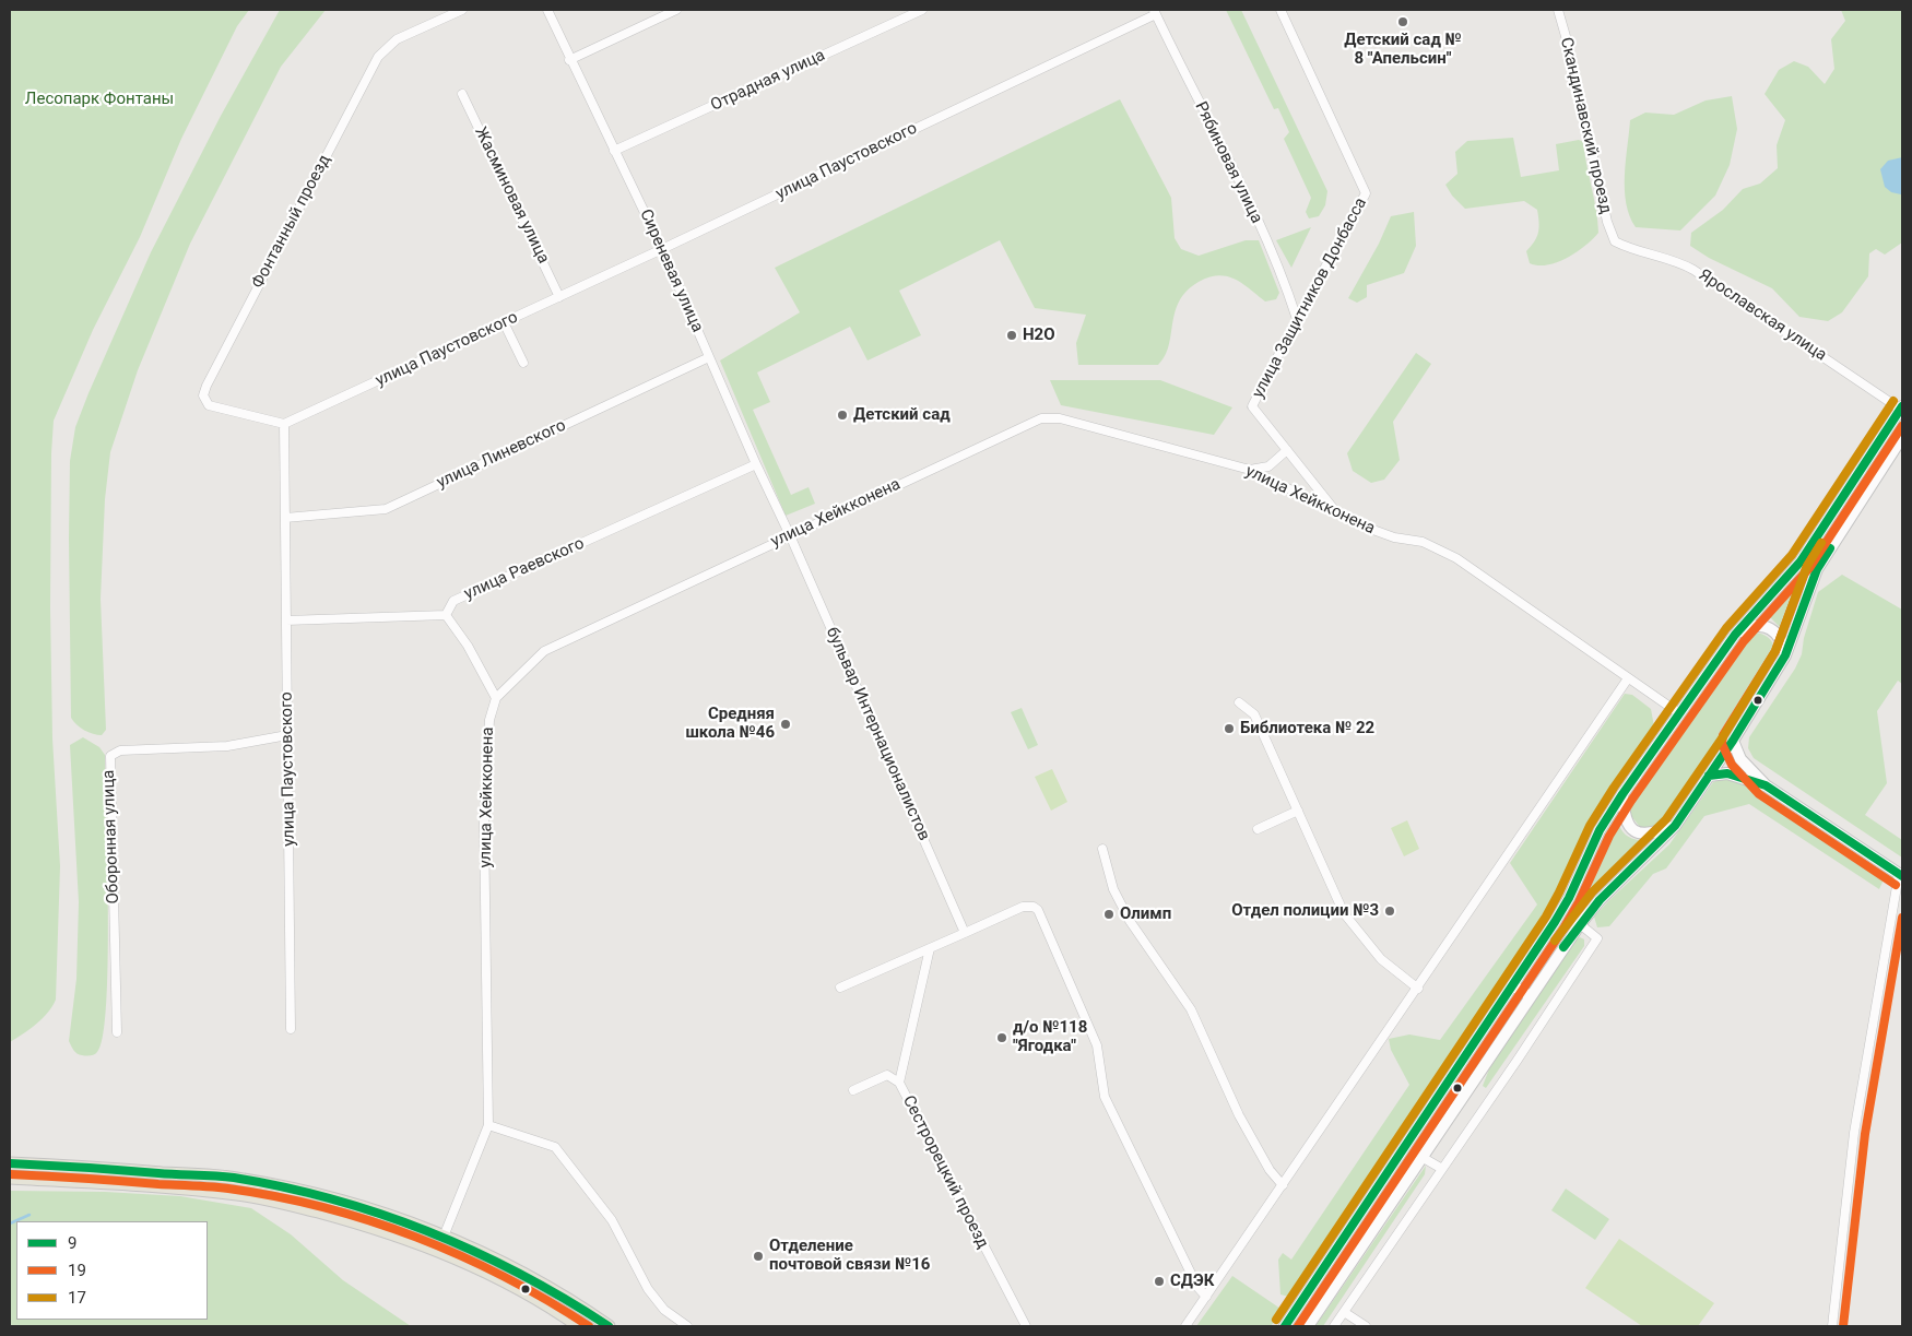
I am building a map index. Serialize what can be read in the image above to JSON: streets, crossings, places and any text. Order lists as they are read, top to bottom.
{
  "streets": {
    "street": [
      "Отрадная улица",
      "Скандинавский проезд",
      "улица Паустовского",
      "Рябиновая улица",
      "Жасминовая улица",
      "Фонтанный проезд",
      "Сиреневая улица",
      "улица Защитников Донбасса",
      "Ярославская улица",
      "улица Линевского",
      "улица Хейкконена",
      "улица Раевского",
      "бульвар Интернационалистов",
      "Оборонная улица",
      "Сестрорецкий проезд"
    ]
  },
  "crossings": [
    ["Отрадная улица", "Сиреневая улица"],
    ["Скандинавский проезд", "Ярославская улица"],
    ["улица Паустовского", "Рябиновая улица"],
    ["улица Паустовского", "Жасминовая улица"],
    ["улица Паустовского", "Фонтанный проезд"],
    ["улица Паустовского", "Сиреневая улица"],
    ["улица Паустовского", "улица Линевского"],
    ["улица Паустовского", "Оборонная улица"],
    ["Рябиновая улица", "улица Защитников Донбасса"],
    ["Сиреневая улица", "улица Линевского"],
    ["Сиреневая улица", "улица Хейкконена"],
    ["Сиреневая улица", "улица Раевского"],
    ["Сиреневая улица", "бульвар Интернационалистов"],
    ["улица Защитников Донбасса", "улица Хейкконена"],
    ["улица Хейкконена", "бульвар Интернационалистов"]
  ],
  "parks": ["Лесопарк Фонтаны"],
  "places": [
    "Детский сад № 8 \"Апельсин\"",
    "H2O",
    "Детский сад",
    "Средняя школа №46",
    "Библиотека № 22",
    "Отдел полиции №3",
    "Олимп",
    "д/о №118 \"Ягодка\"",
    "Отделение почтовой связи №16",
    "СДЭК"
  ],
  "lines": ["transit line 17", "transit line 9", "transit line 19"],
  "legend": ["9", "19", "17"]
}
